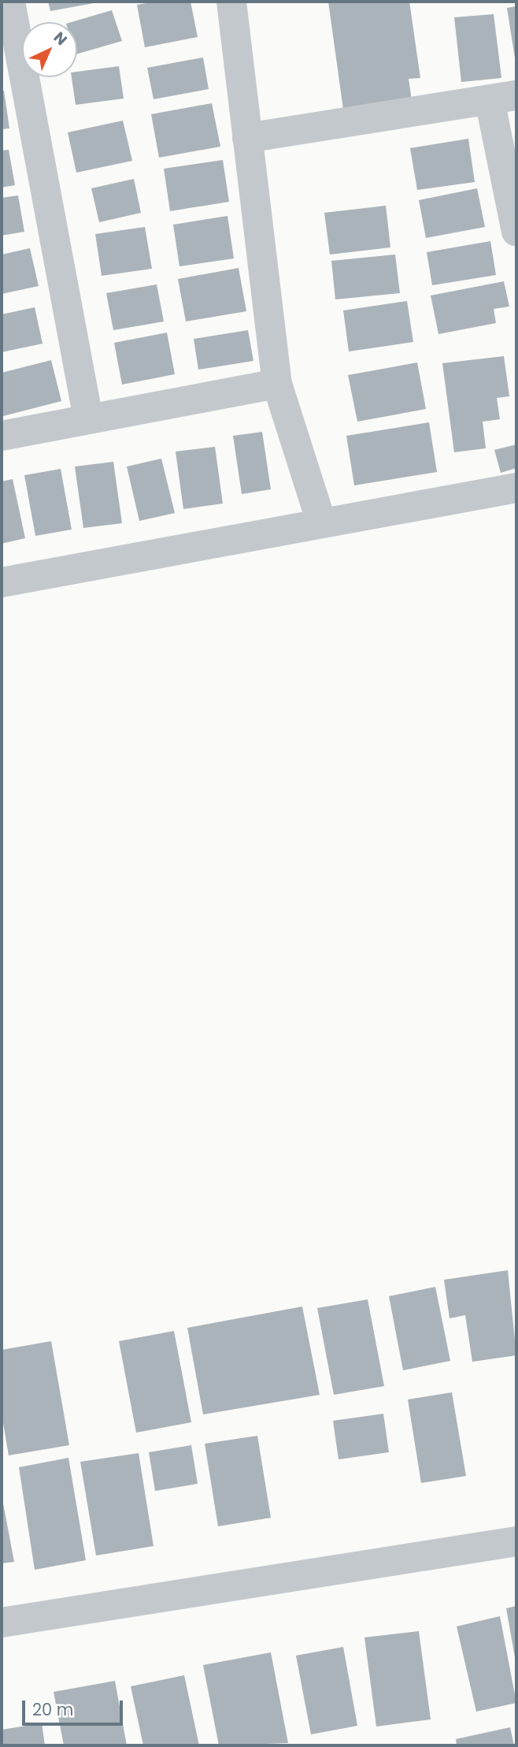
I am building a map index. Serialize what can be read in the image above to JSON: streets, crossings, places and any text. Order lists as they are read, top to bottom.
{
  "scale_bar": "20 m",
  "north": "top right"
}
